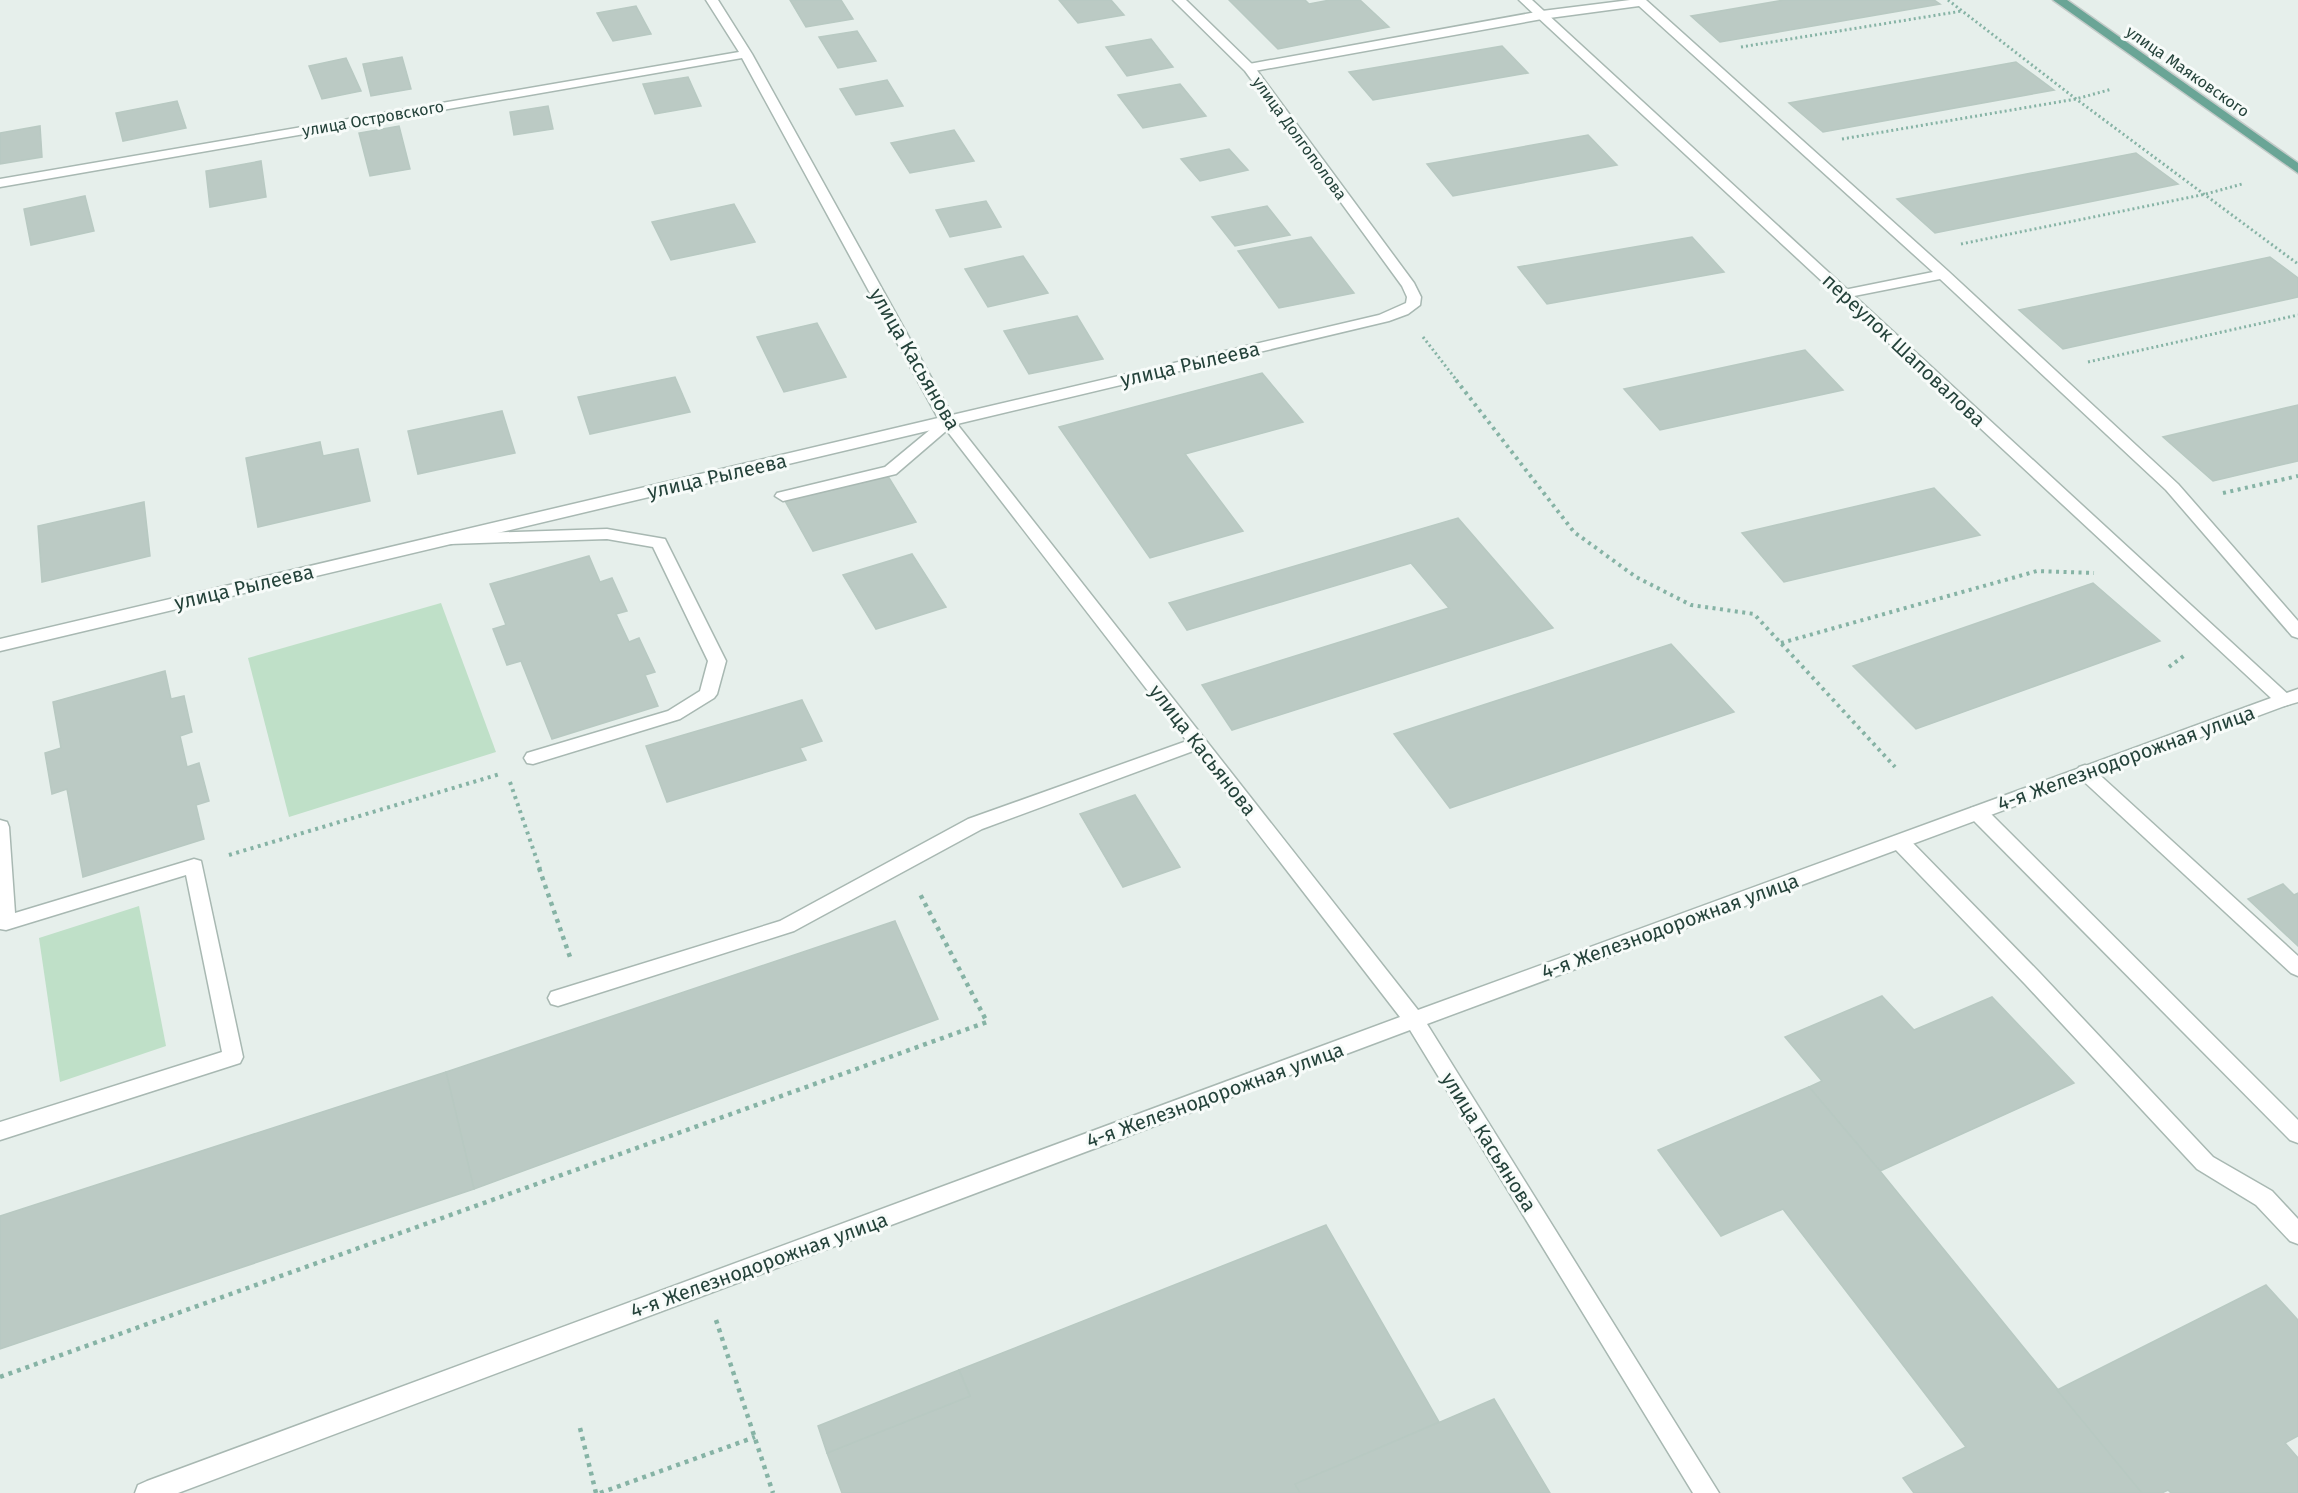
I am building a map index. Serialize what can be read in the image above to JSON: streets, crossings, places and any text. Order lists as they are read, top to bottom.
{
  "streets": {
    "main road": ["улица Маяковского"],
    "street": [
      "улица Островского",
      "улица Долгополова",
      "переулок Шаповалова",
      "улица Касьянова",
      "улица Рылеева",
      "4-я Железнодорожная улица"
    ]
  },
  "crossings": [
    ["улица Островского", "улица Касьянова"],
    ["улица Долгополова", "улица Рылеева"],
    ["переулок Шаповалова", "4-я Железнодорожная улица"],
    ["улица Касьянова", "улица Рылеева"],
    ["улица Касьянова", "4-я Железнодорожная улица"]
  ]
}
